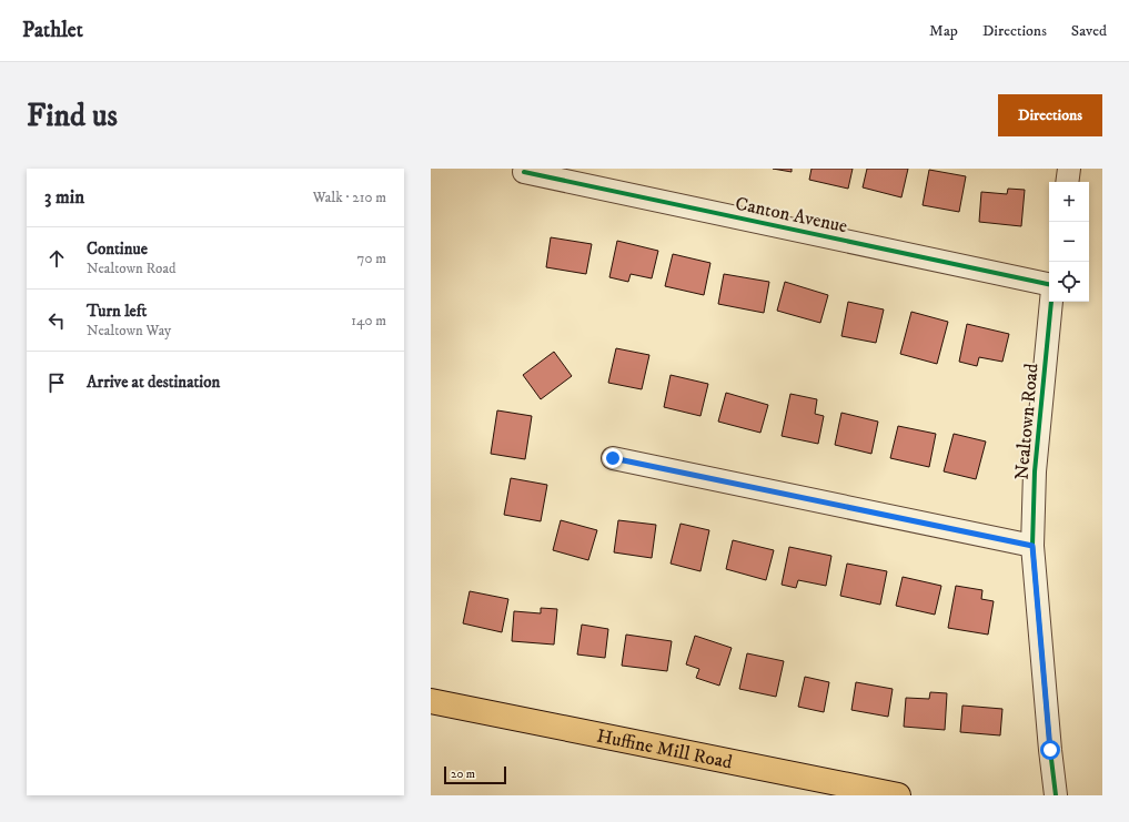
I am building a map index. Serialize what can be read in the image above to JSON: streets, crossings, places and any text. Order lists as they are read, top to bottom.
{
  "streets": {
    "main road": ["Huffine Mill Road"],
    "street": ["Canton Avenue", "Nealtown Road"]
  },
  "scale_bar": "20 m",
  "page": {
    "header": "Pathlet",
    "nav": ["Map", "Directions", "Saved"],
    "buttons": "Directions",
    "title": "Find us",
    "heading": ["3 min", "Walk · 210 m"],
    "map_buttons": ["+", "−"],
    "list": [
      ["Continue", "Nealtown Road", "70 m"],
      ["Turn left", "Nealtown Way", "140 m"],
      "Arrive at destination"
    ],
    "scale": "20 m"
  }
}
